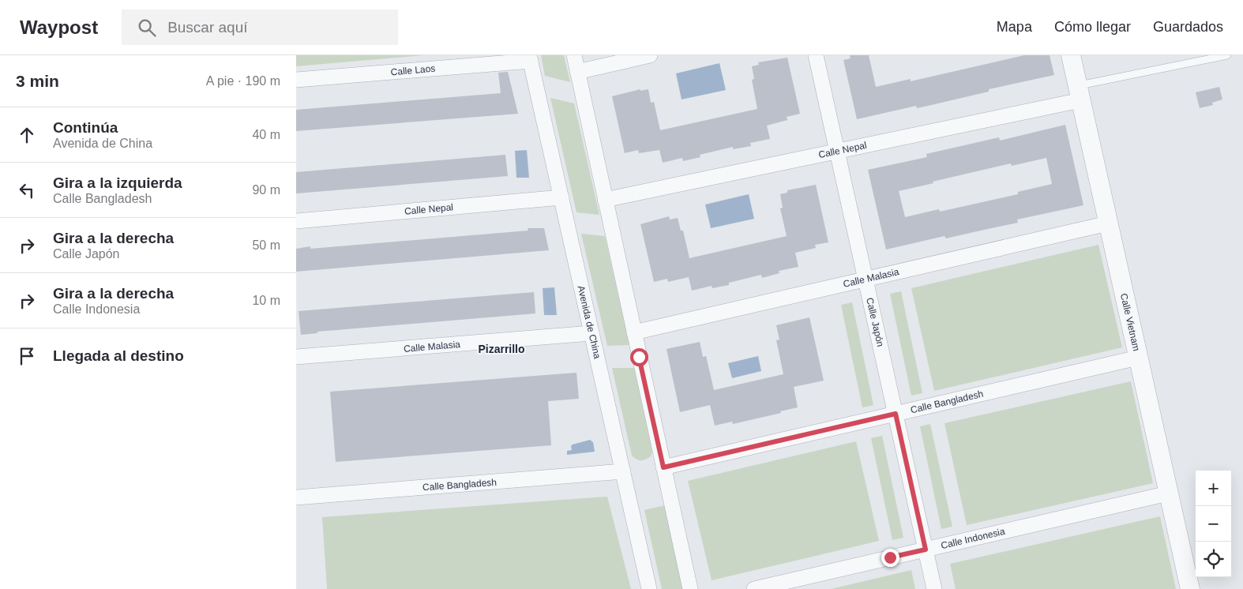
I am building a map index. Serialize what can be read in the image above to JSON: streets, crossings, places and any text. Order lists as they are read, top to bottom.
{
  "streets": {
    "street": [
      "Calle Laos",
      "Calle Nepal",
      "Calle Malasia",
      "Avenida de China",
      "Calle Japón",
      "Calle Vietnam",
      "Calle Bangladesh",
      "Calle Indonesia"
    ]
  },
  "crossings": [
    ["Calle Laos", "Avenida de China"],
    ["Calle Nepal", "Avenida de China"],
    ["Calle Nepal", "Calle Japón"],
    ["Calle Nepal", "Calle Vietnam"],
    ["Calle Malasia", "Avenida de China"],
    ["Calle Malasia", "Calle Japón"],
    ["Calle Malasia", "Calle Vietnam"],
    ["Avenida de China", "Calle Bangladesh"],
    ["Calle Japón", "Calle Bangladesh"],
    ["Calle Japón", "Calle Indonesia"],
    ["Calle Vietnam", "Calle Bangladesh"],
    ["Calle Vietnam", "Calle Indonesia"]
  ],
  "districts": ["Pizarrillo"],
  "page": {
    "header": "Waypost",
    "search": "Buscar aquí",
    "nav": ["Mapa", "Cómo llegar", "Guardados"],
    "heading": ["3 min", "A pie · 190 m"],
    "list": [
      ["Continúa", "Avenida de China", "40 m"],
      ["Gira a la izquierda", "Calle Bangladesh", "90 m"],
      ["Gira a la derecha", "Calle Japón", "50 m"],
      ["Gira a la derecha", "Calle Indonesia", "10 m"],
      "Llegada al destino"
    ],
    "map_buttons": ["+", "−"]
  }
}
